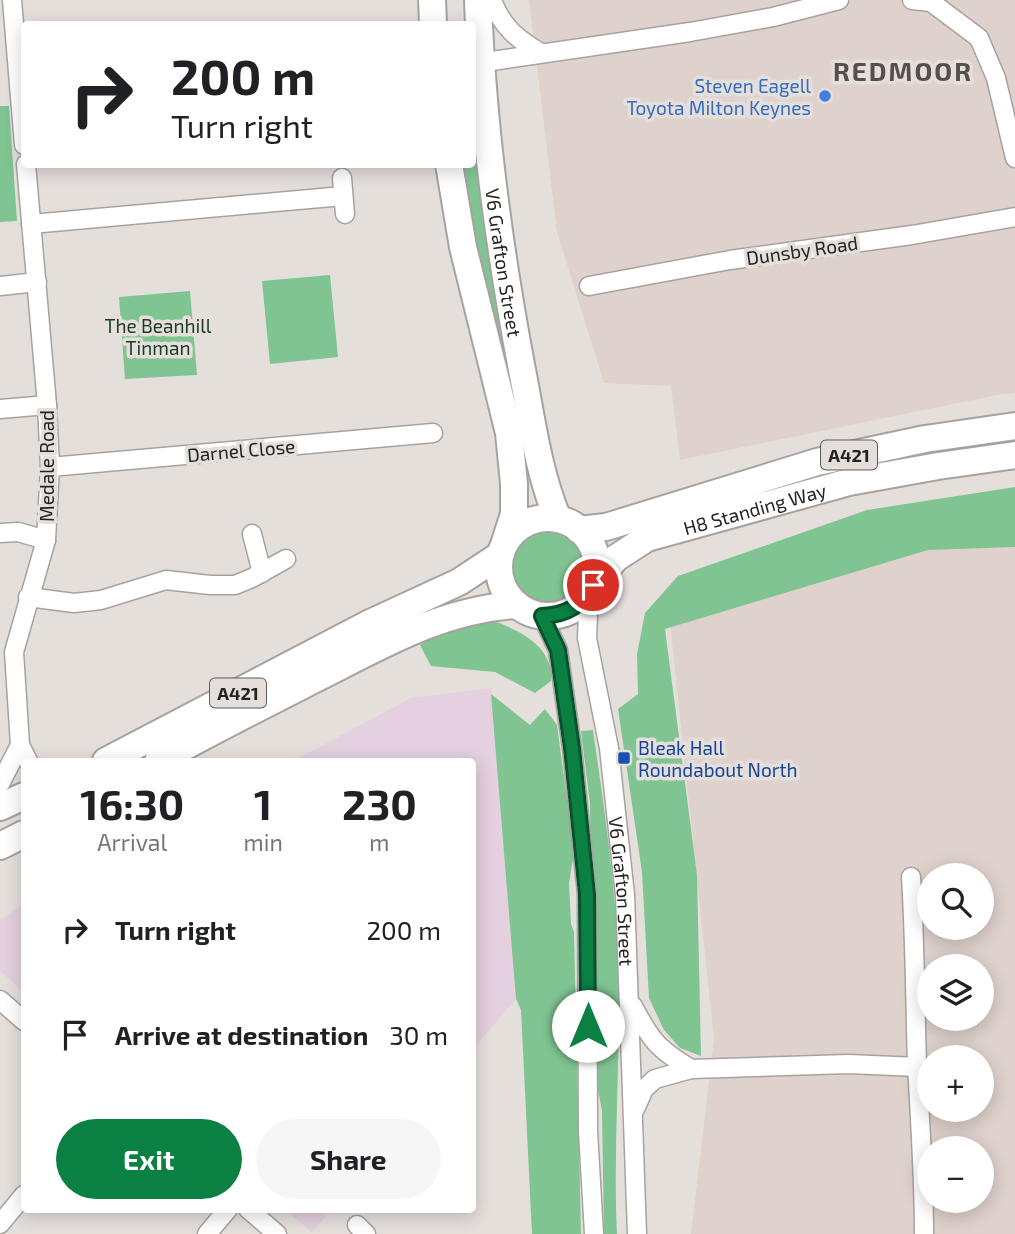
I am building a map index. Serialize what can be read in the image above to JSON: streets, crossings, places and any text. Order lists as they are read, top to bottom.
{
  "streets": {
    "highway": ["V6 Grafton Street", "A421", "H8 Standing Way"],
    "street": ["Dunsby Road", "Darnel Close", "Medale Road"]
  },
  "crossings": [
    ["V6 Grafton Street", "A421"],
    ["V6 Grafton Street", "H8 Standing Way"],
    ["Darnel Close", "Medale Road"],
    ["A421", "H8 Standing Way"]
  ],
  "districts": ["REDMOOR"],
  "parks": ["The Beanhill Tinman"],
  "places": {
    "other": ["Steven Eagell Toyota Milton Keynes"],
    "transit": ["Bleak Hall Roundabout North"]
  },
  "page": {
    "turn": ["200 m", "Turn right"],
    "eta": [
      "16:30",
      "Arrival",
      "1",
      "min",
      "230",
      "m"
    ],
    "map_buttons": ["+", "−"],
    "list": [
      {
        "name": "Turn right",
        "value": "200 m"
      },
      {
        "name": "Arrive at destination",
        "value": "30 m"
      }
    ],
    "buttons": ["Exit", "Share"]
  }
}
